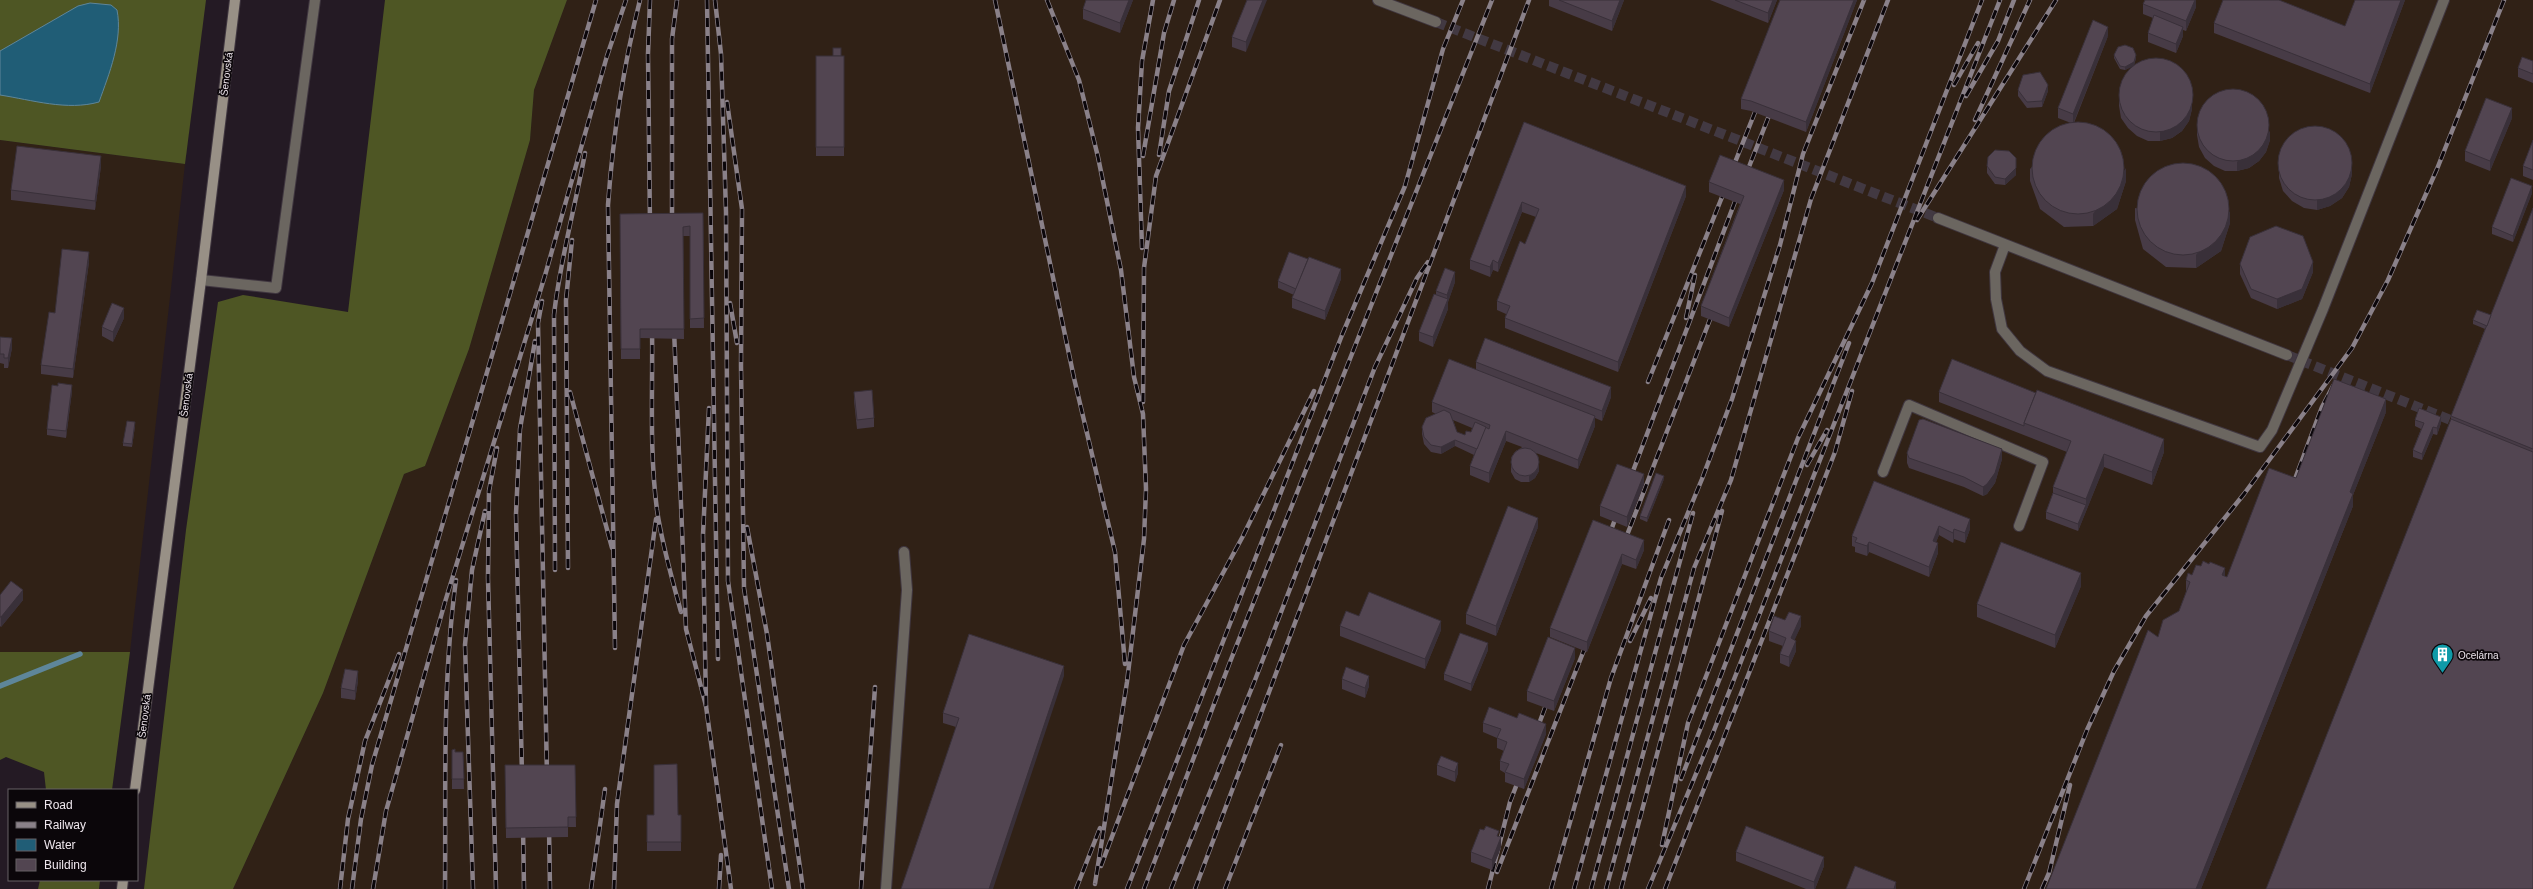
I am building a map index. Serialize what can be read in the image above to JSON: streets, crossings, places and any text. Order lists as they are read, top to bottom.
{
  "streets": {
    "street": ["Šenovská"]
  },
  "places": {
    "building": ["Ocelárna"]
  },
  "legend": [
    "Road",
    "Railway",
    "Water",
    "Building"
  ]
}
